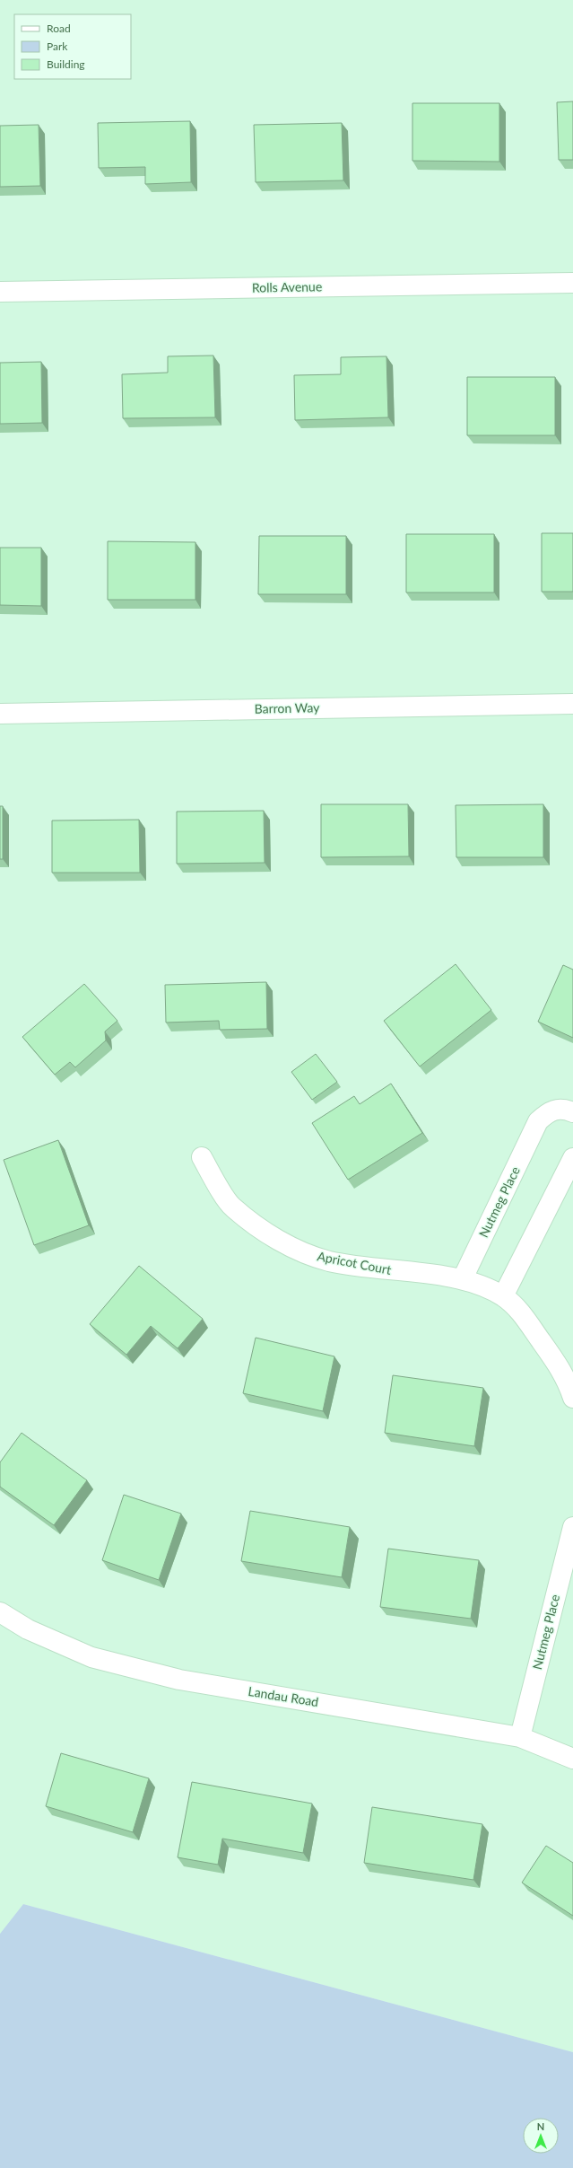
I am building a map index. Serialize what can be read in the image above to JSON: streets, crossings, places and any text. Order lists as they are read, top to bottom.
{
  "streets": {
    "street": [
      "Rolls Avenue",
      "Barron Way",
      "Nutmeg Place",
      "Apricot Court",
      "Landau Road"
    ]
  },
  "crossings": [
    ["Nutmeg Place", "Apricot Court"],
    ["Nutmeg Place", "Landau Road"]
  ],
  "legend": ["Road", "Park", "Building"],
  "north": "top"
}
